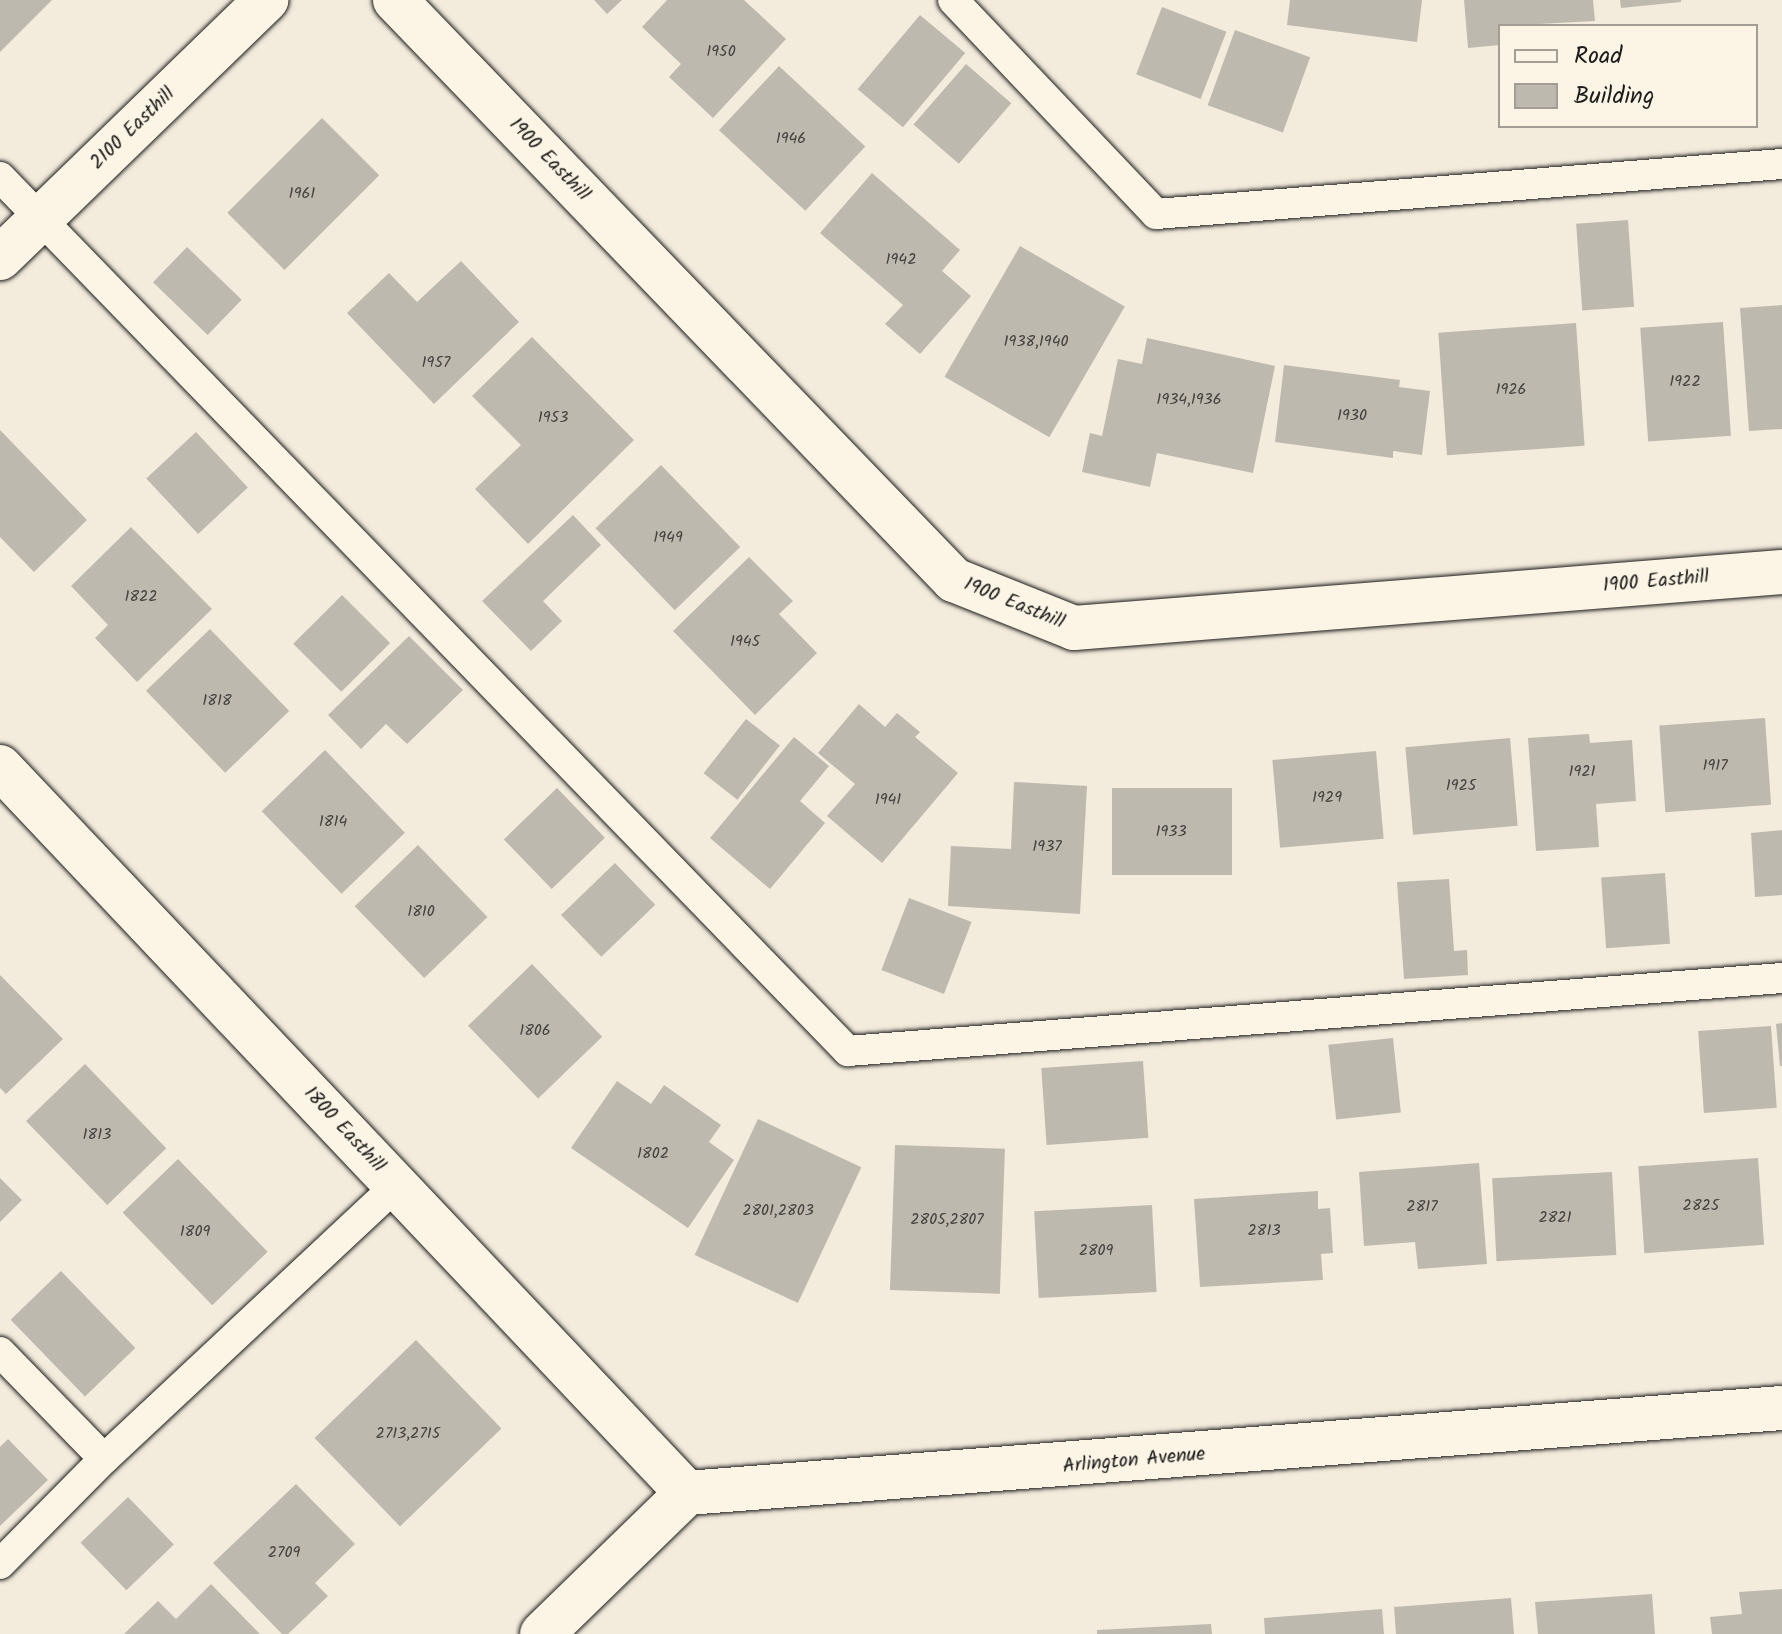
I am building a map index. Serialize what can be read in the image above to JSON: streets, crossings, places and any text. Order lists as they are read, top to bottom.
{
  "streets": {
    "street": [
      "2100 Easthill",
      "1900 Easthill",
      "1800 Easthill",
      "Arlington Avenue"
    ]
  },
  "crossings": [
    ["1800 Easthill", "Arlington Avenue"]
  ],
  "house_numbers": [
    "1950",
    "1946",
    "1961",
    "1942",
    "1938,1940",
    "1957",
    "1922",
    "1926",
    "1934,1936",
    "1930",
    "1953",
    "1949",
    "1822",
    "1945",
    "1818",
    "1917",
    "1921",
    "1925",
    "1929",
    "1941",
    "1814",
    "1933",
    "1937",
    "1810",
    "1806",
    "1813",
    "1802",
    "2825",
    "2817",
    "2801,2803",
    "2821",
    "2805,2807",
    "2813",
    "1809",
    "2809",
    "2713,2715",
    "2709"
  ],
  "legend": ["Road", "Building"]
}
